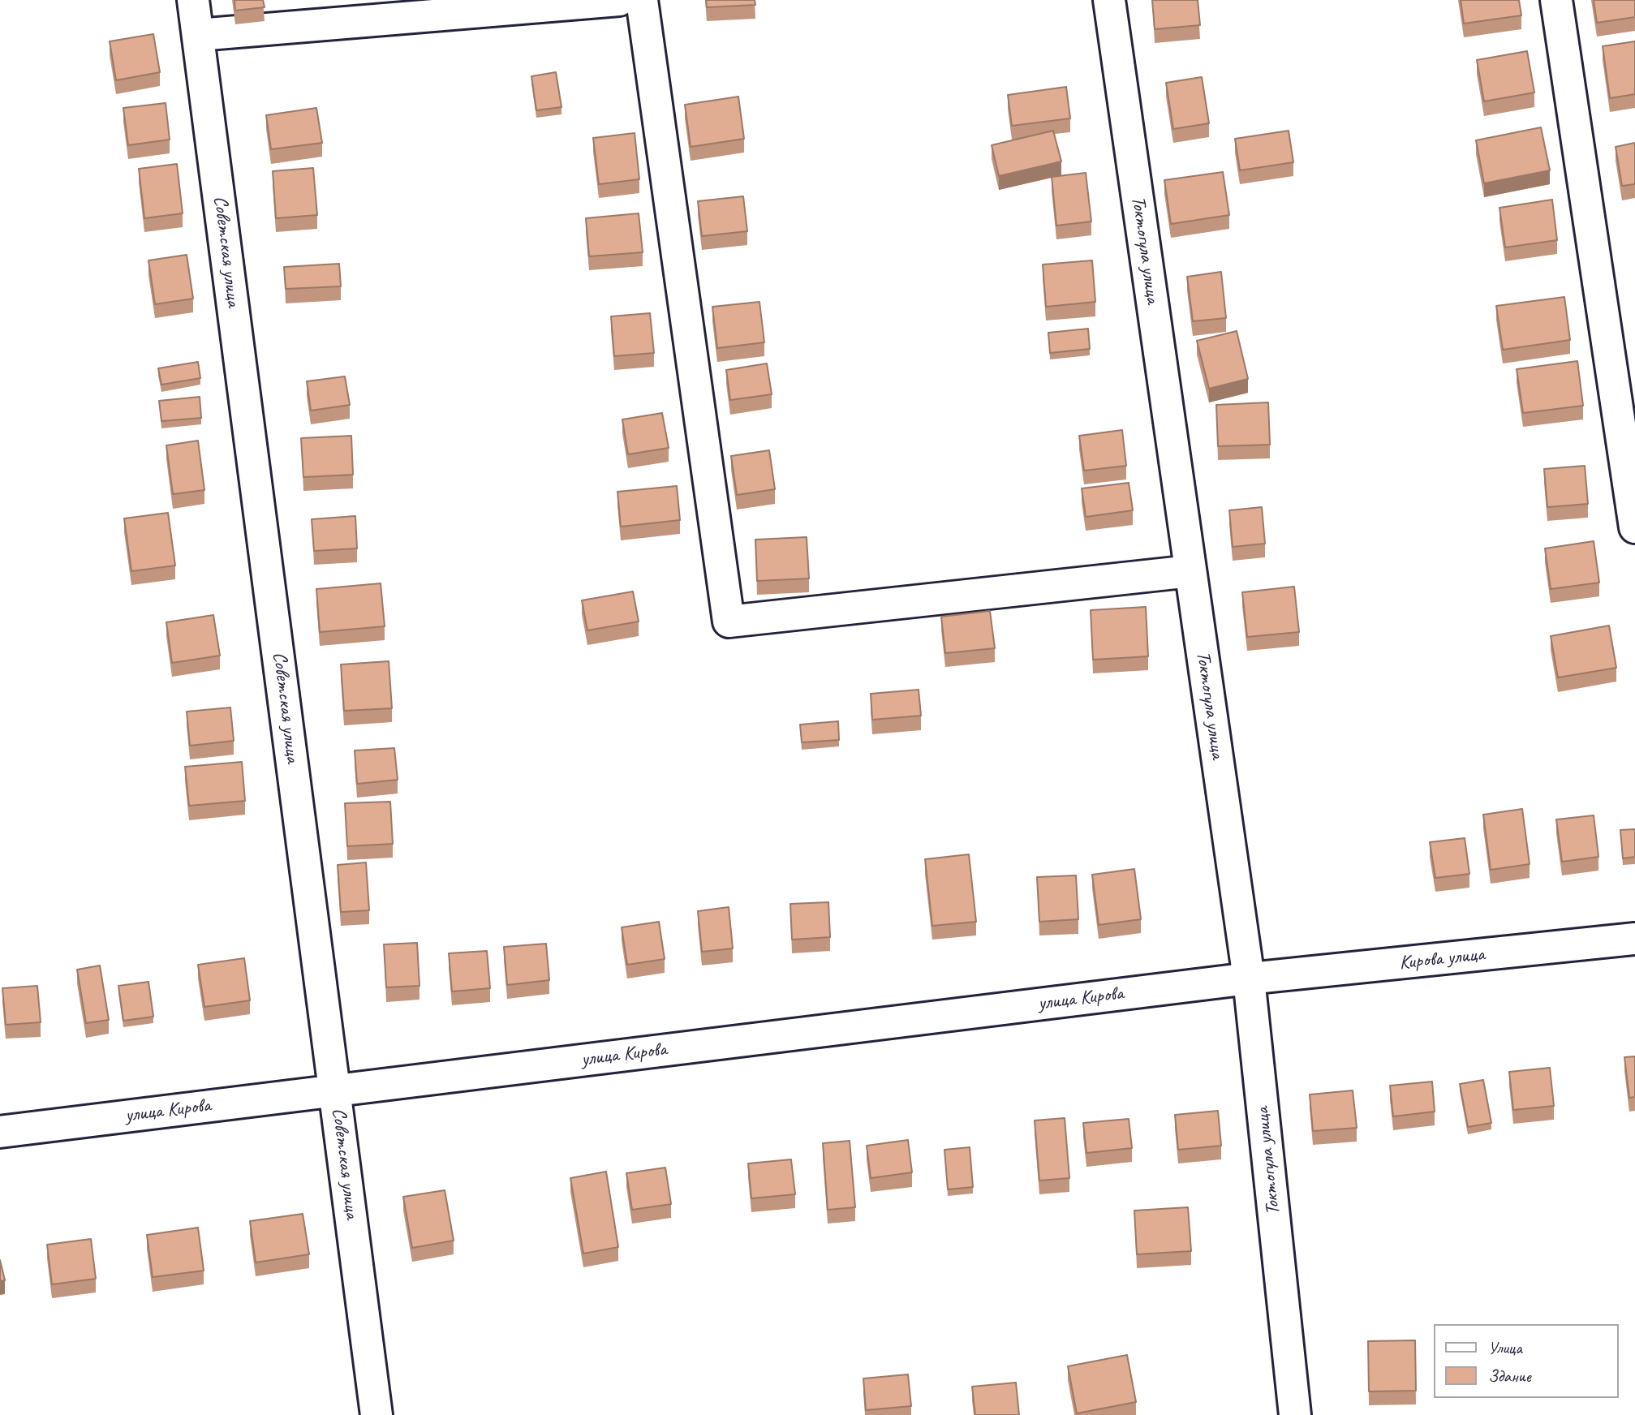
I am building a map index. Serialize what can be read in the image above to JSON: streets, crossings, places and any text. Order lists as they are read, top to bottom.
{
  "streets": {
    "street": [
      "Токтогула улица",
      "Советская улица",
      "Кирова улица",
      "улица Кирова"
    ]
  },
  "crossings": [
    ["Токтогула улица", "Кирова улица"],
    ["Токтогула улица", "улица Кирова"],
    ["Советская улица", "улица Кирова"],
    ["Кирова улица", "улица Кирова"]
  ],
  "legend": ["Улица", "Здание"]
}
